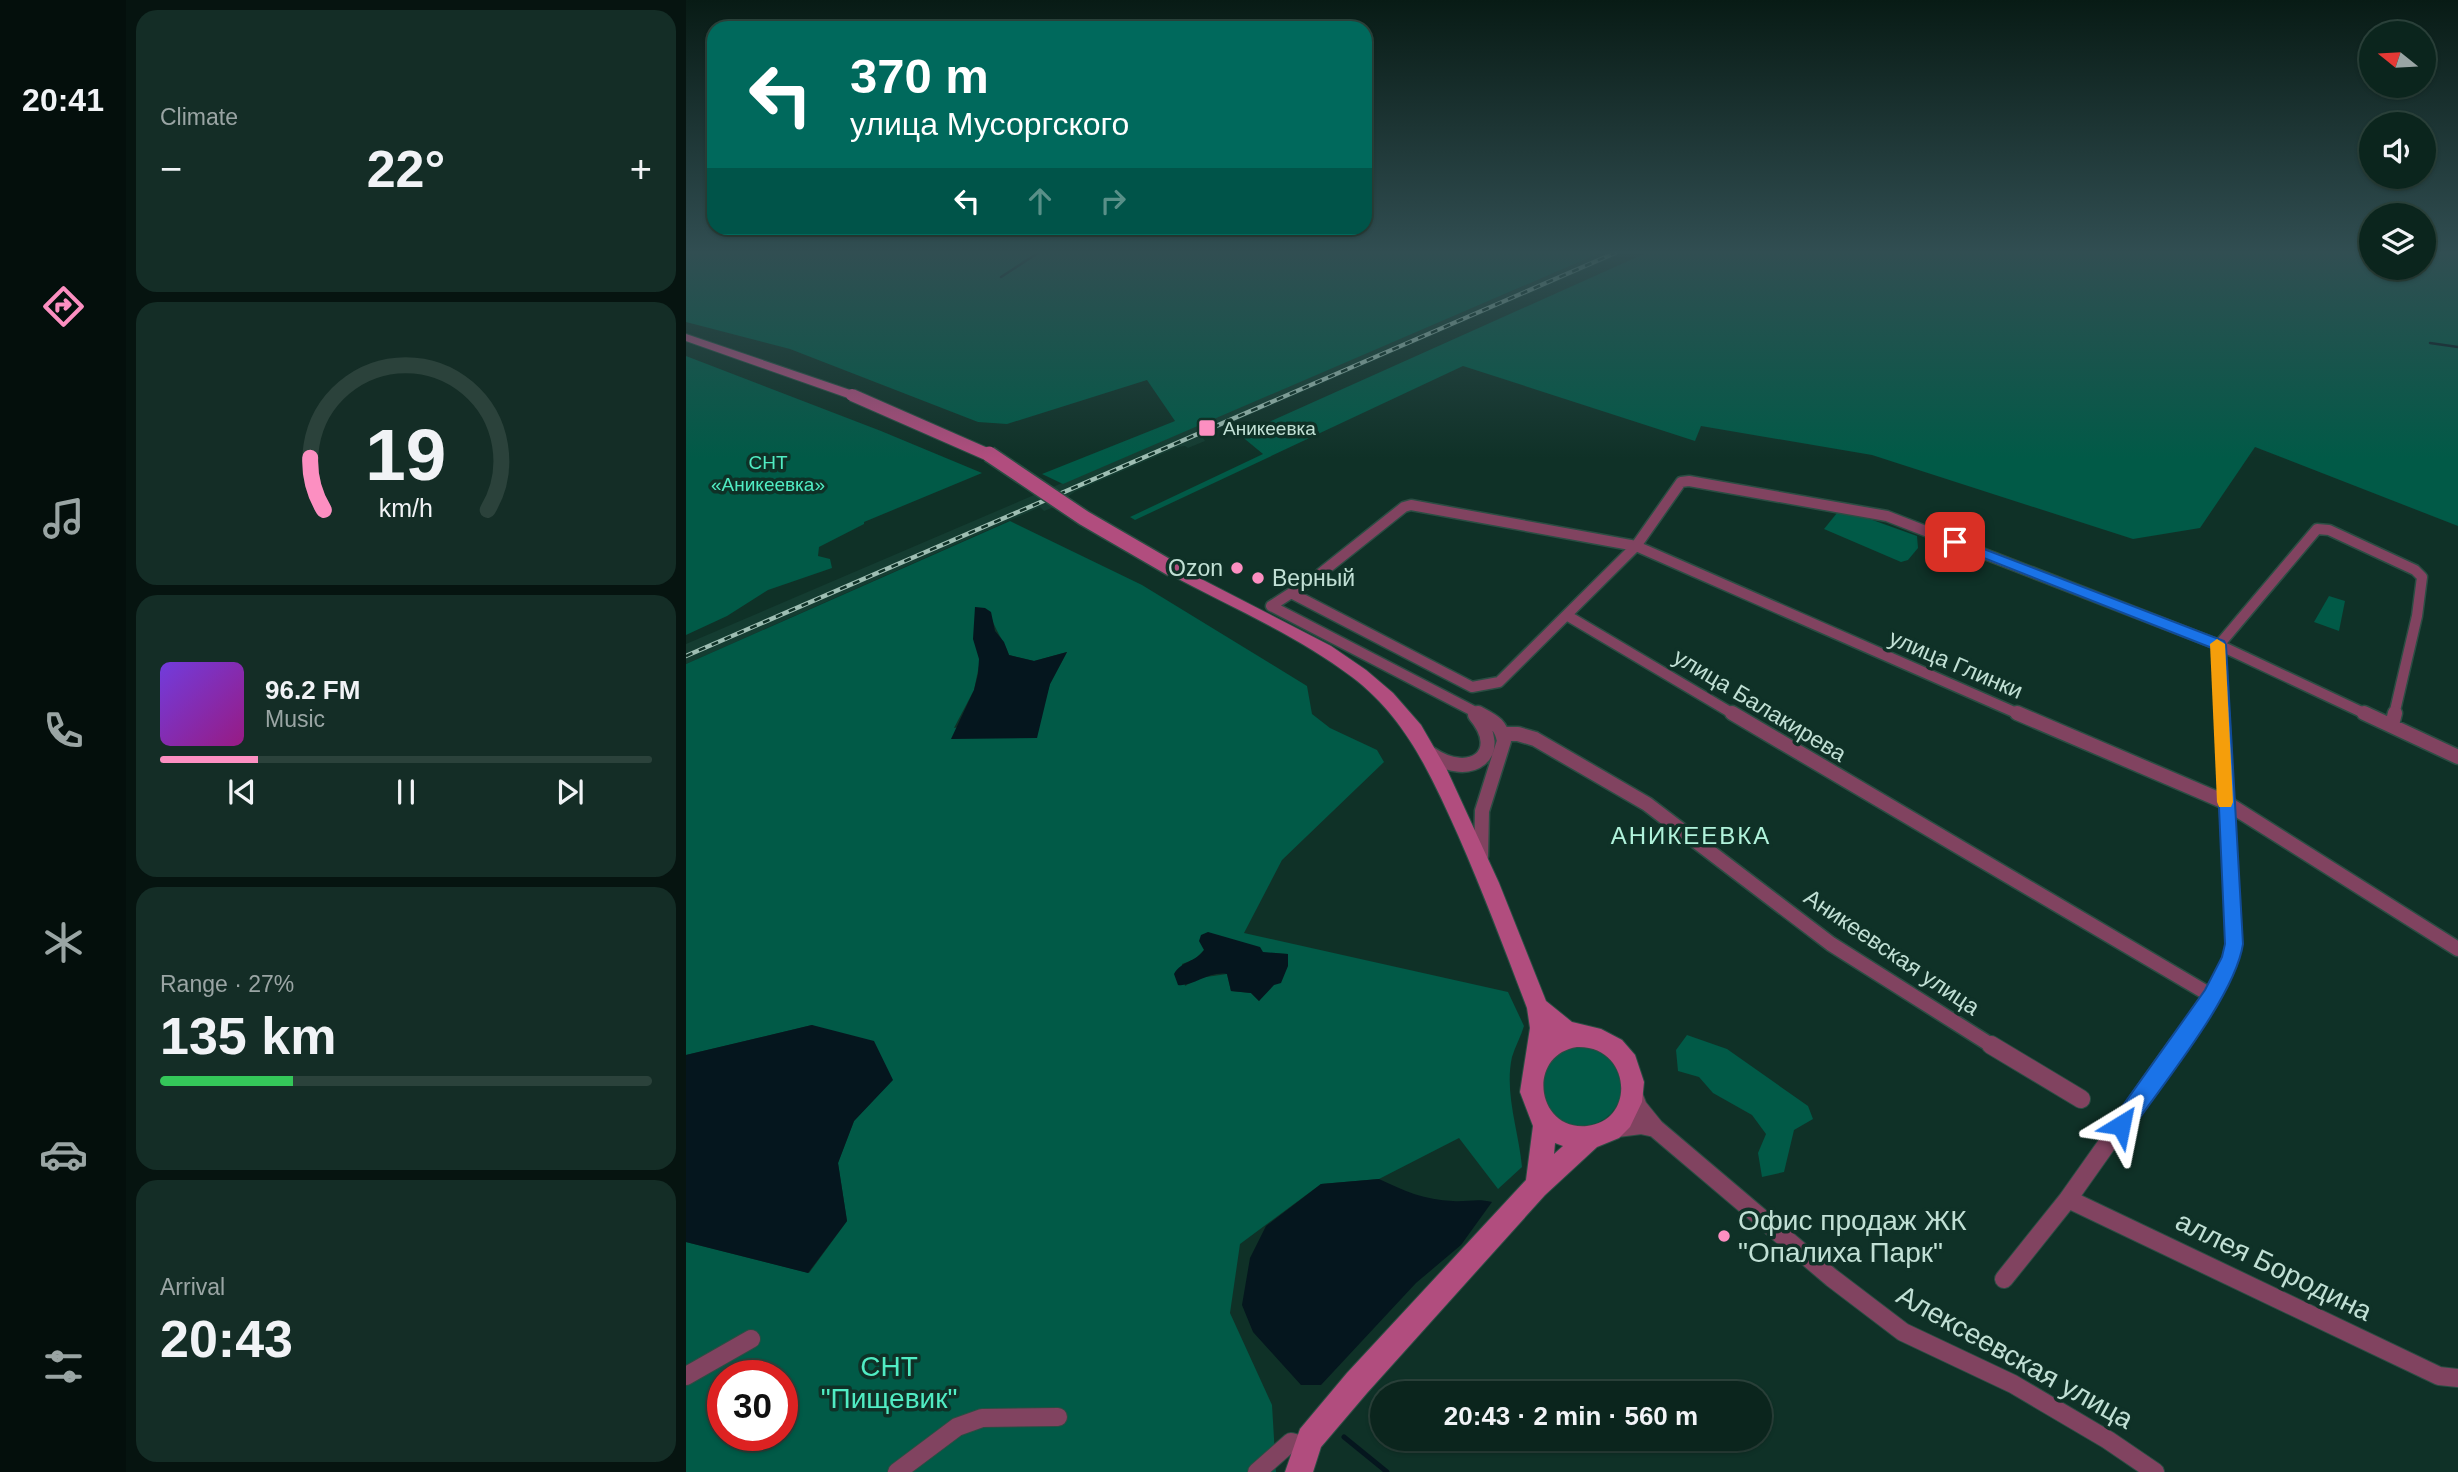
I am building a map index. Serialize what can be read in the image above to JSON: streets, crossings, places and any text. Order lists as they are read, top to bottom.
{
  "streets": {
    "street": [
      "улица Глинки",
      "улица Балакирева",
      "Аникеевская улица",
      "аллея Бородина",
      "Алексеевская улица"
    ]
  },
  "districts": ["АНИКЕЕВКА"],
  "parks": ["СНТ «Аникеевка»", "СНТ \"Пищевик\""],
  "places": {
    "transit": ["Аникеевка"],
    "other": ["Ozon", "Верный", "Офис продаж ЖК \"Опалиха Парк\""]
  },
  "north": "left",
  "page": {
    "tabs": "20:41",
    "tile": [
      "Climate",
      ["Range · 27%", "135 km"],
      ["Arrival", "20:43"]
    ],
    "turn": ["370 m", "улица Мусоргского"],
    "heat": ["−", "22°", "+"],
    "song": ["96.2 FM", "Music"],
    "limit": "30",
    "trip": "20:43 · 2 min · 560 m",
    "gauge": ["19", "km/h"]
  }
}
